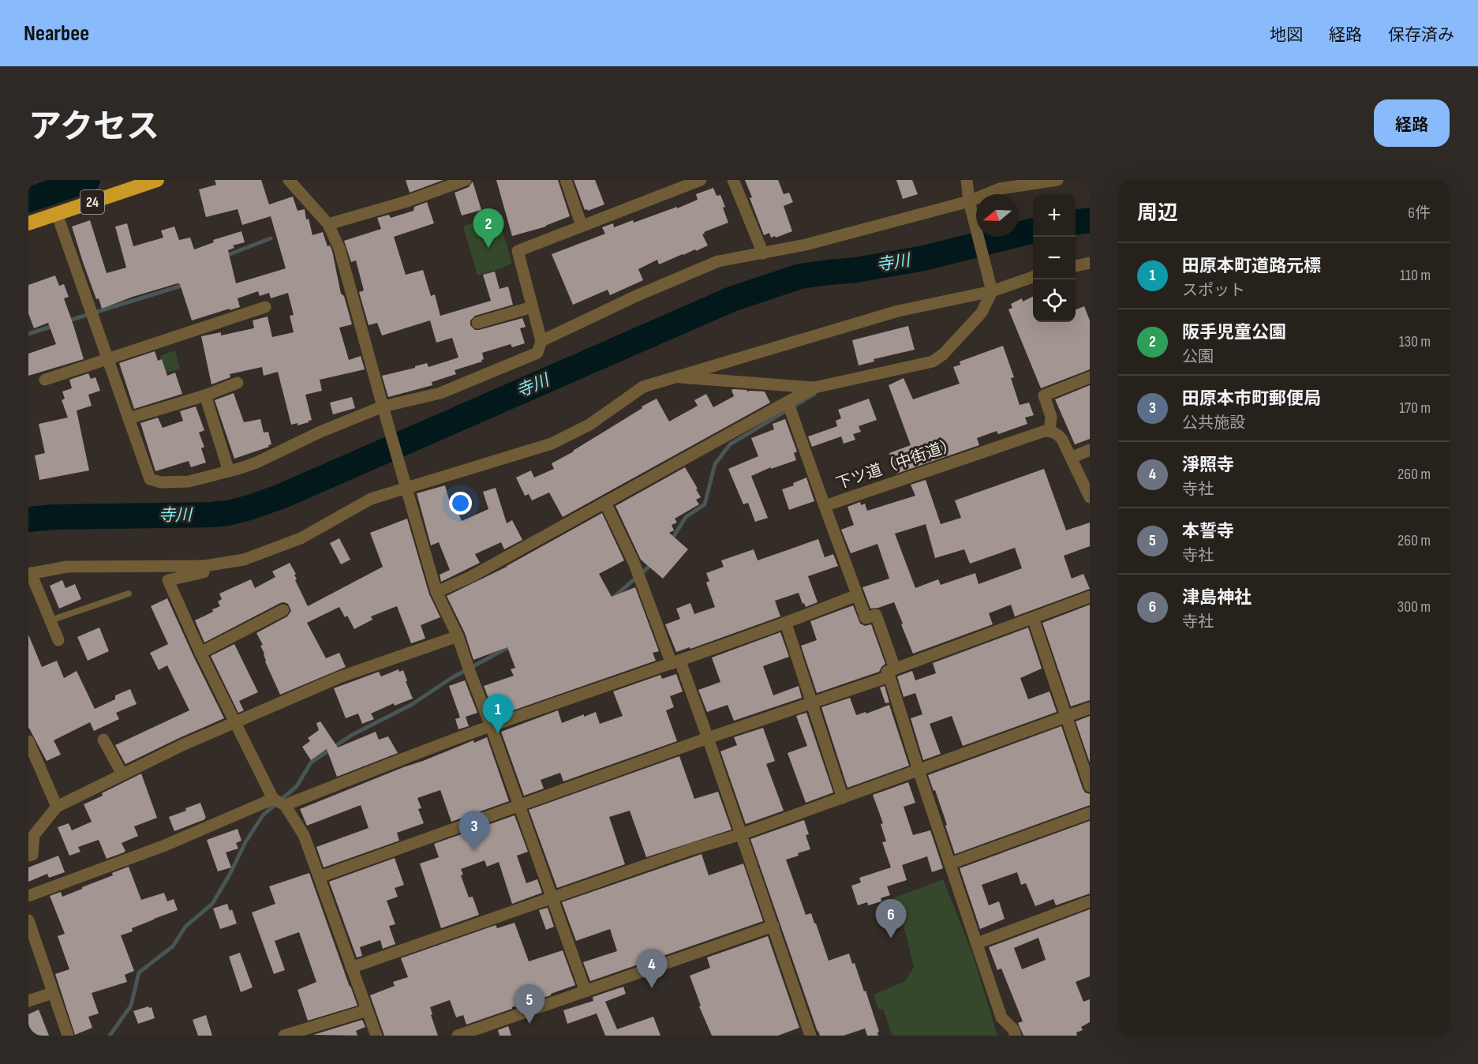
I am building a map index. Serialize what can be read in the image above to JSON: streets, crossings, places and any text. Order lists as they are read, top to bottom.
{
  "streets": {
    "highway": ["24"],
    "street": ["下ツ道（中街道）"]
  },
  "water": ["寺川"],
  "north": "left",
  "page": {
    "header": "Nearbee",
    "nav": ["地図", "経路", "保存済み"],
    "title": "アクセス",
    "buttons": "経路",
    "heading": ["周辺", "6件"],
    "map_buttons": ["+", "−"],
    "pins": [
      "2",
      "1",
      "3",
      "6",
      "4",
      "5"
    ],
    "list": [
      {
        "mark": "1",
        "name": "田原本町道路元標",
        "note": "スポット",
        "value": "110 m"
      },
      {
        "mark": "2",
        "name": "阪手児童公園",
        "note": "公園",
        "value": "130 m"
      },
      {
        "mark": "3",
        "name": "田原本市町郵便局",
        "note": "公共施設",
        "value": "170 m"
      },
      {
        "mark": "4",
        "name": "淨照寺",
        "note": "寺社",
        "value": "260 m"
      },
      {
        "mark": "5",
        "name": "本誓寺",
        "note": "寺社",
        "value": "260 m"
      },
      {
        "mark": "6",
        "name": "津島神社",
        "note": "寺社",
        "value": "300 m"
      }
    ]
  }
}
